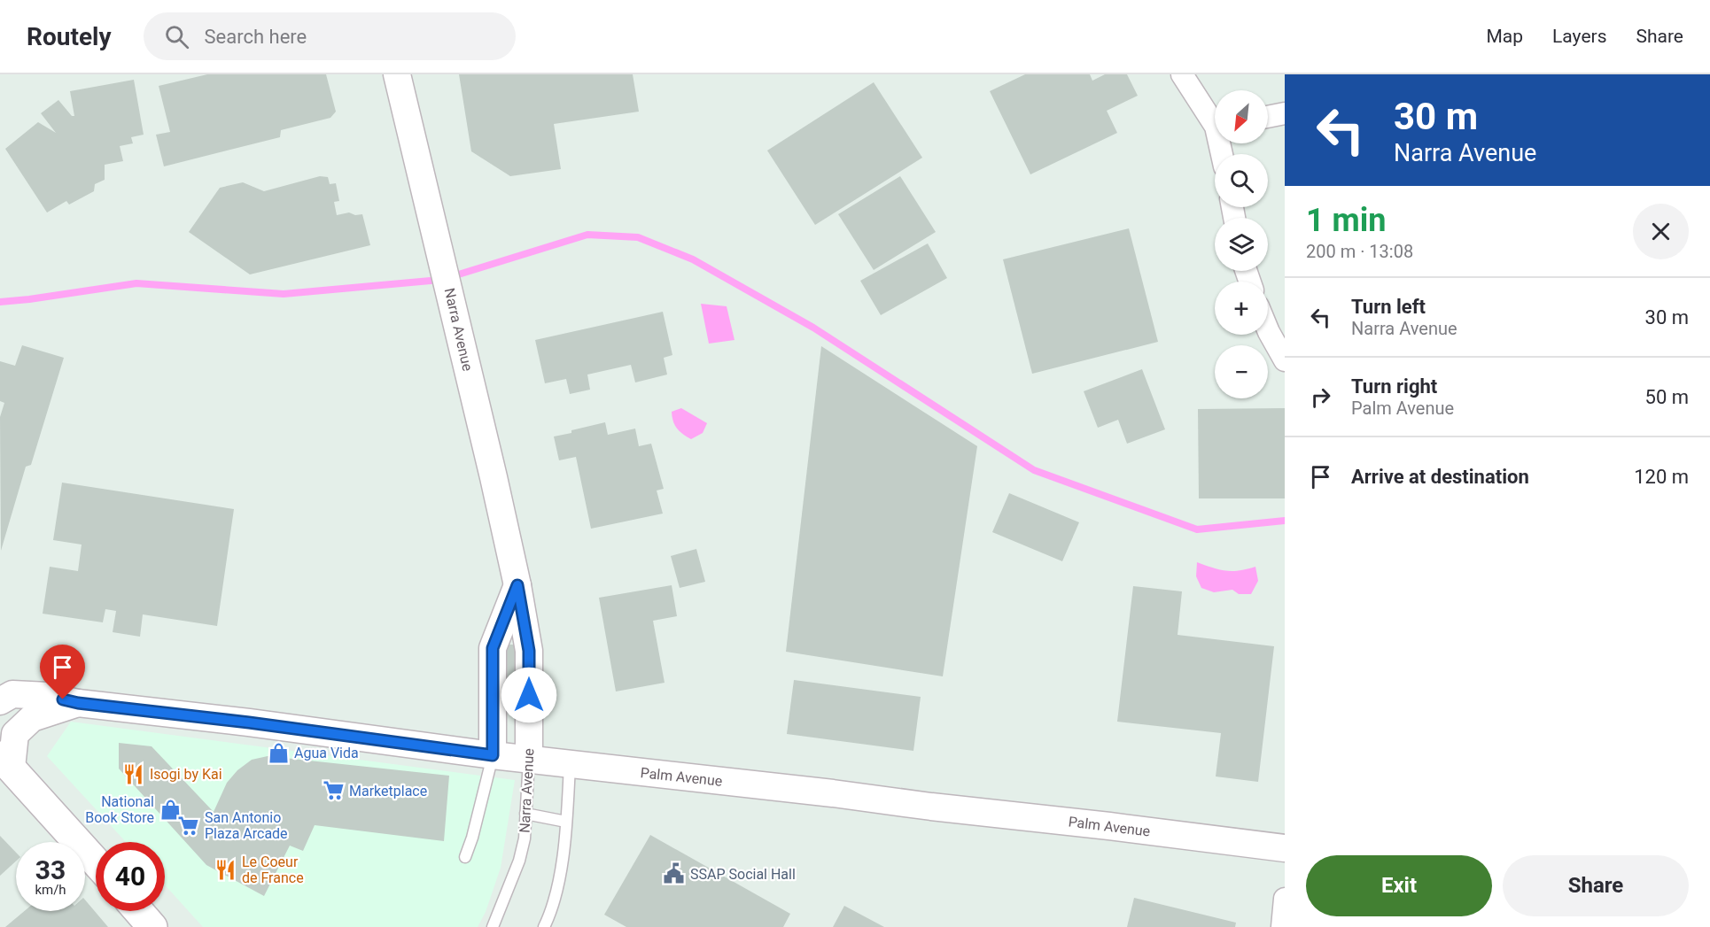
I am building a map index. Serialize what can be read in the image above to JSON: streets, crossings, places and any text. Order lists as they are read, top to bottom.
{
  "streets": {
    "street": ["Narra Avenue", "Palm Avenue"]
  },
  "crossings": [
    ["Narra Avenue", "Palm Avenue"]
  ],
  "places": {
    "shop": ["Agua Vida", "National Book Store"],
    "restaurant": ["Isogi by Kai", "Le Coeur de France"],
    "supermarket": ["Marketplace", "San Antonio Plaza Arcade"],
    "public building": ["SSAP Social Hall"]
  },
  "north": "bottom left",
  "page": {
    "header": "Routely",
    "search": "Search here",
    "nav": ["Map", "Layers", "Share"],
    "turn": ["30 m", "Narra Avenue"],
    "map_buttons": ["+", "−"],
    "heading": ["1 min", "200 m · 13:08"],
    "list": [
      {
        "name": "Turn left",
        "note": "Narra Avenue",
        "value": "30 m"
      },
      {
        "name": "Turn right",
        "note": "Palm Avenue",
        "value": "50 m"
      },
      {
        "name": "Arrive at destination",
        "value": "120 m"
      }
    ],
    "speed": "33 km/h",
    "limit": "40",
    "buttons": ["Exit", "Share"]
  }
}
